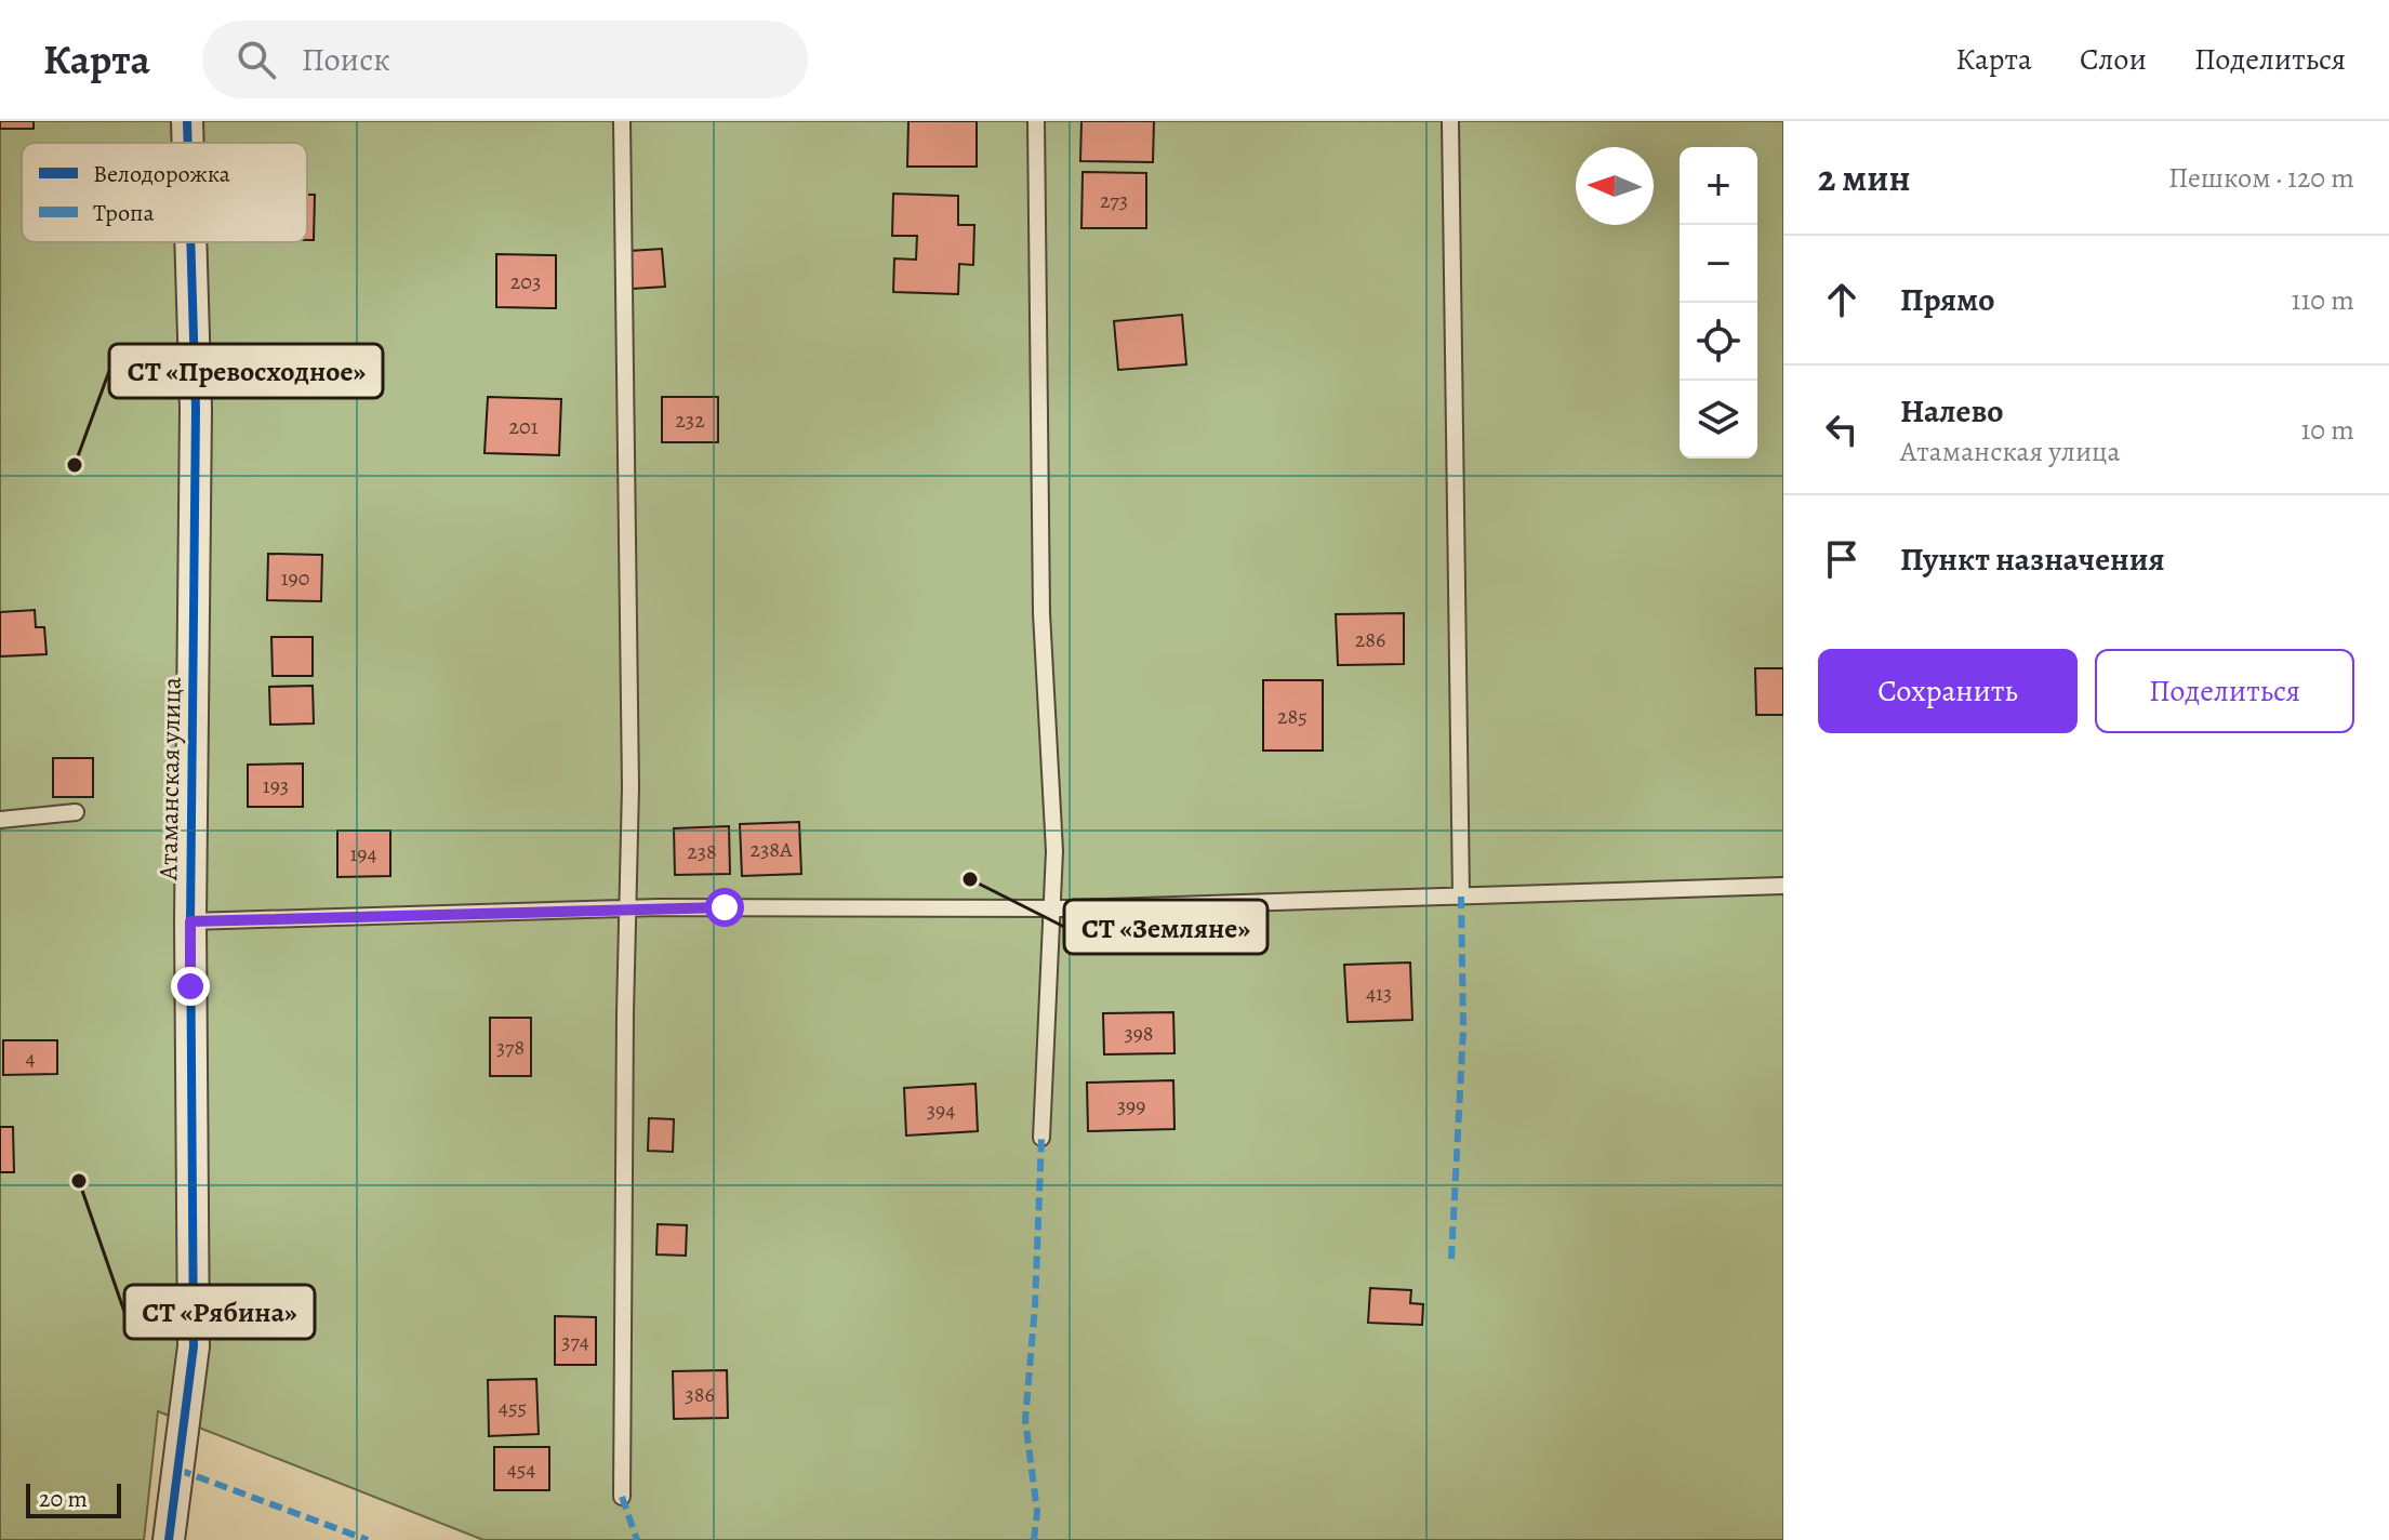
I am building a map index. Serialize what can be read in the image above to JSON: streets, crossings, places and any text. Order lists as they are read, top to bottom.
{
  "streets": {
    "street": ["Атаманская улица"]
  },
  "places": ["СТ «Превосходное»", "СТ «Земляне»", "СТ «Рябина»"],
  "house_numbers": [
    "273",
    "203",
    "232",
    "201",
    "190",
    "286",
    "285",
    "193",
    "238А",
    "238",
    "194",
    "413",
    "398",
    "378",
    "4",
    "399",
    "394",
    "374",
    "386",
    "455",
    "454"
  ],
  "legend": ["Велодорожка", "Тропа"],
  "scale_bar": "20 m",
  "north": "left",
  "page": {
    "header": "Карта",
    "search": "Поиск",
    "nav": ["Карта", "Слои", "Поделиться"],
    "heading": ["2 мин", "Пешком · 120 m"],
    "map_buttons": ["+", "−"],
    "list": [
      ["Прямо", "110 m"],
      ["Налево", "Атаманская улица", "10 m"],
      "Пункт назначения"
    ],
    "buttons": ["Сохранить", "Поделиться"],
    "scale": "20 m"
  }
}
